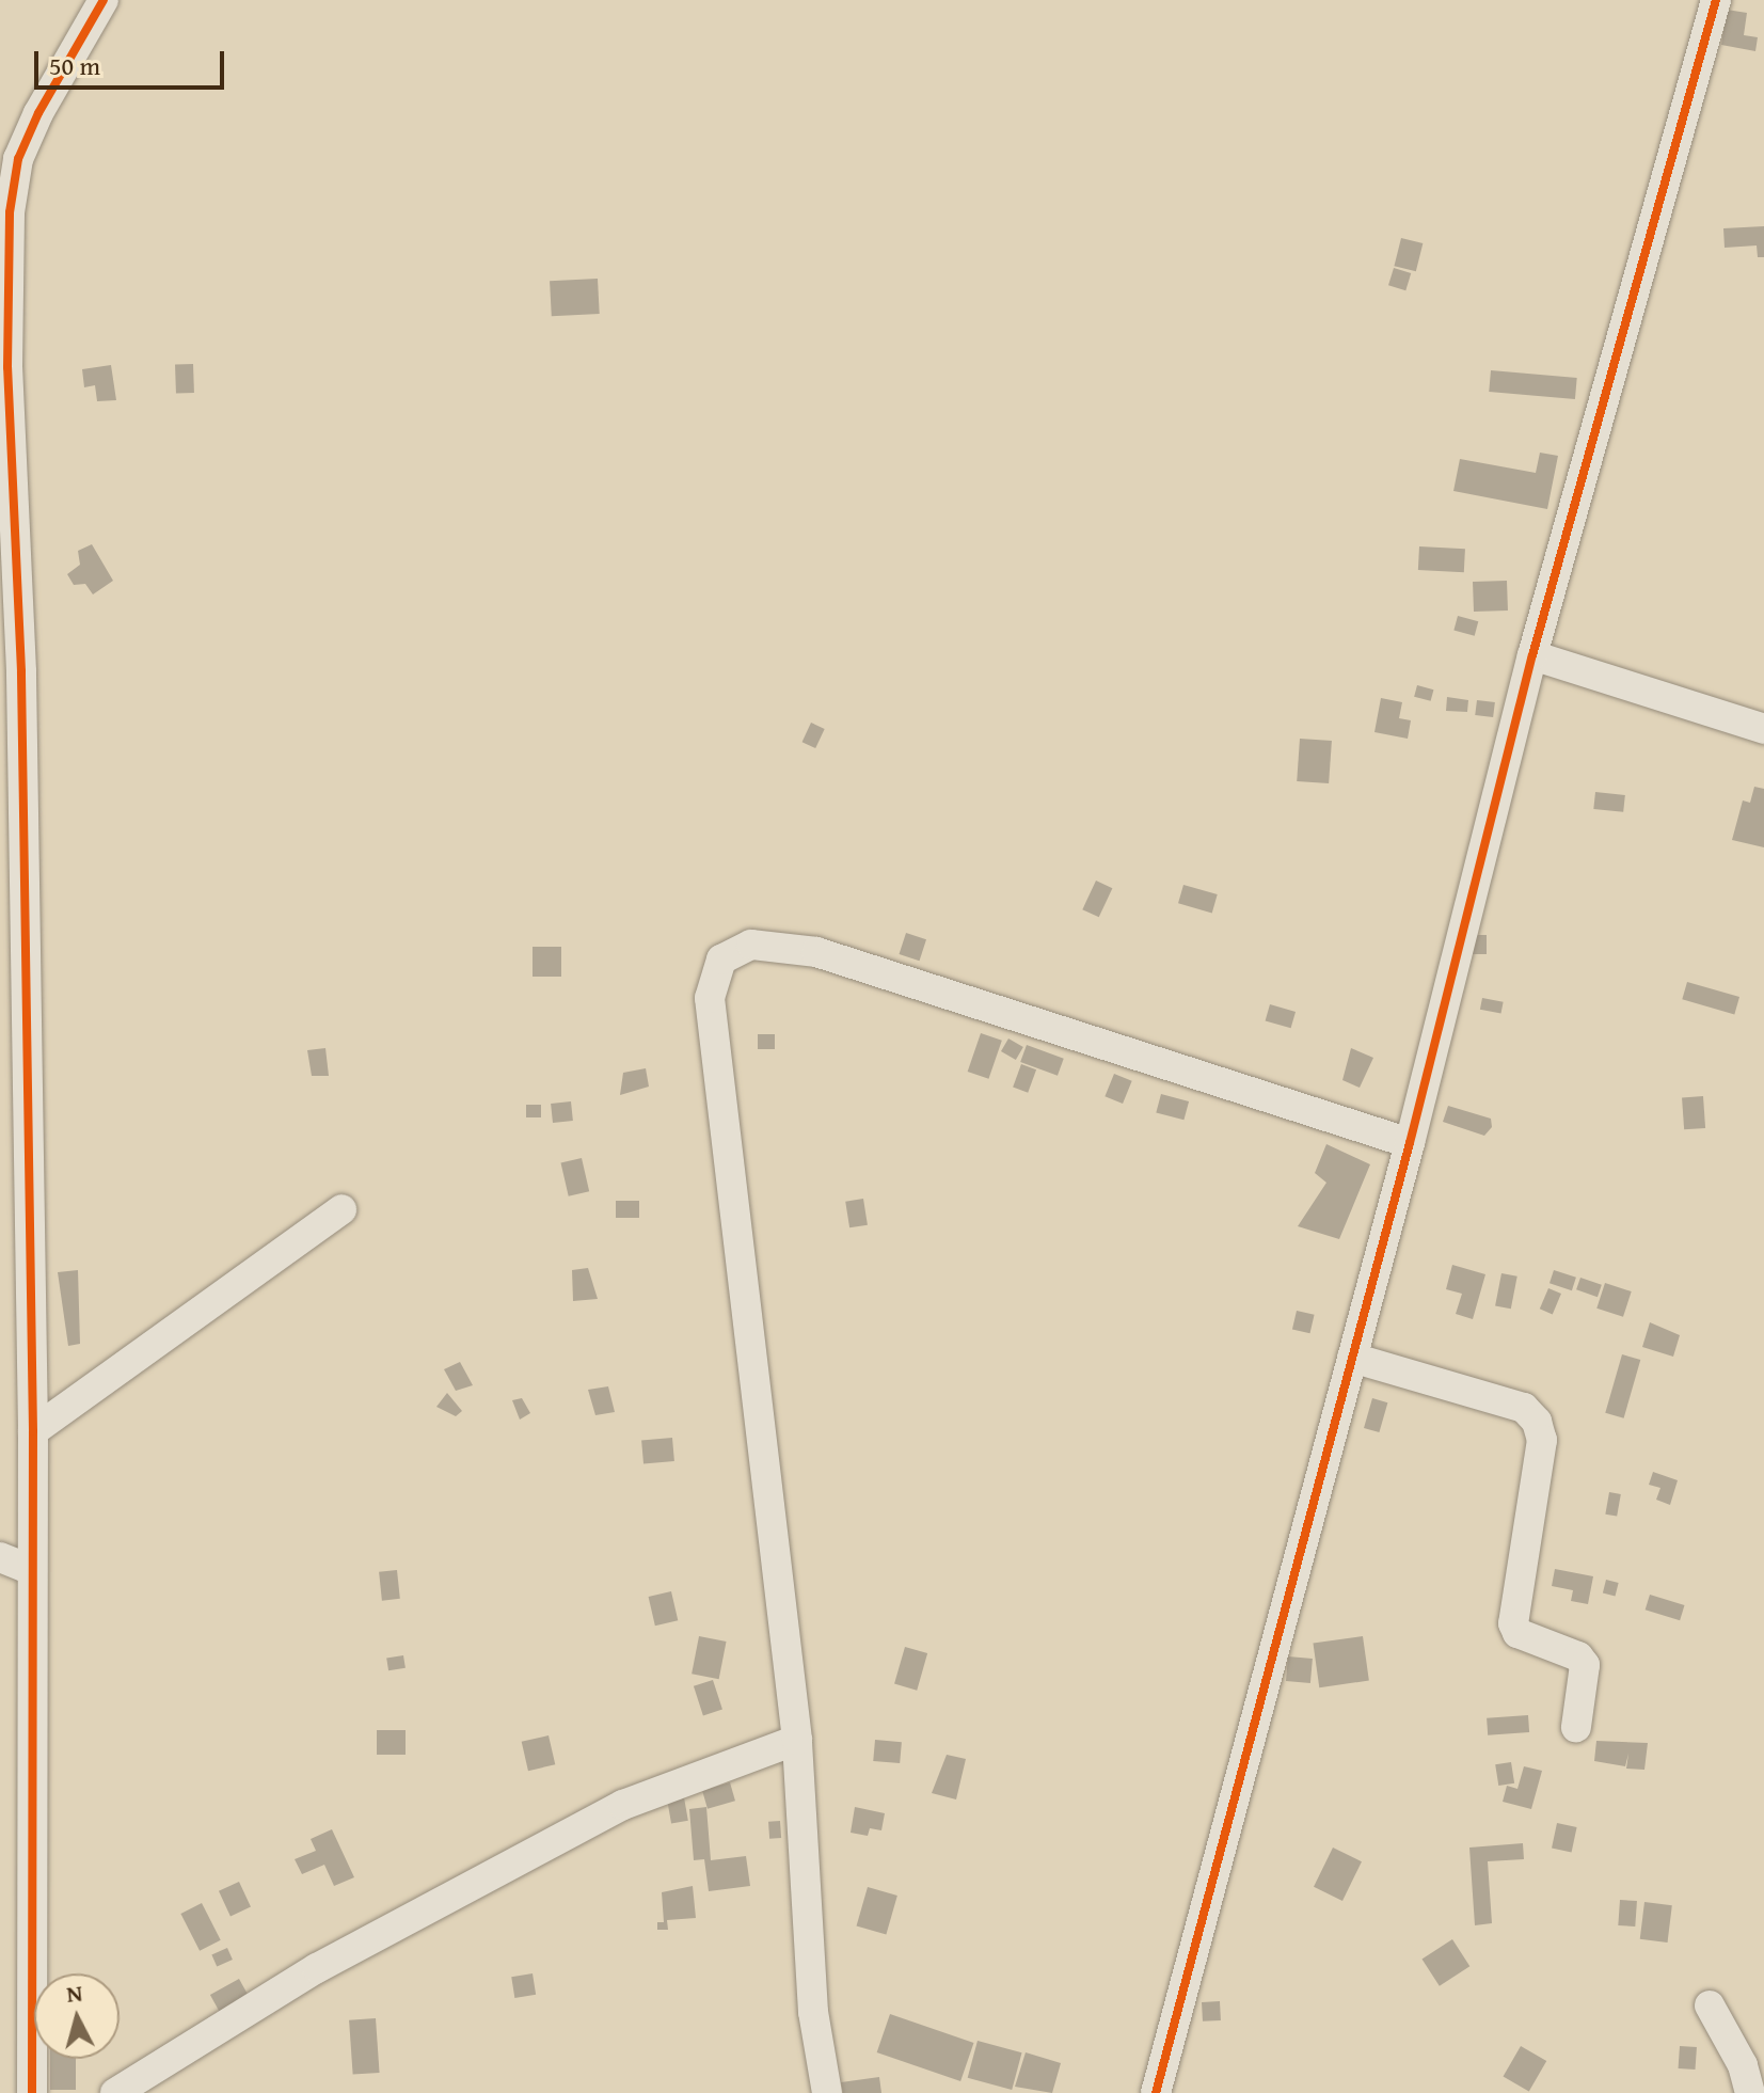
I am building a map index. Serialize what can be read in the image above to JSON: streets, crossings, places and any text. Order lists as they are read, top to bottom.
{
  "scale_bar": "50 m",
  "north": "top"
}
